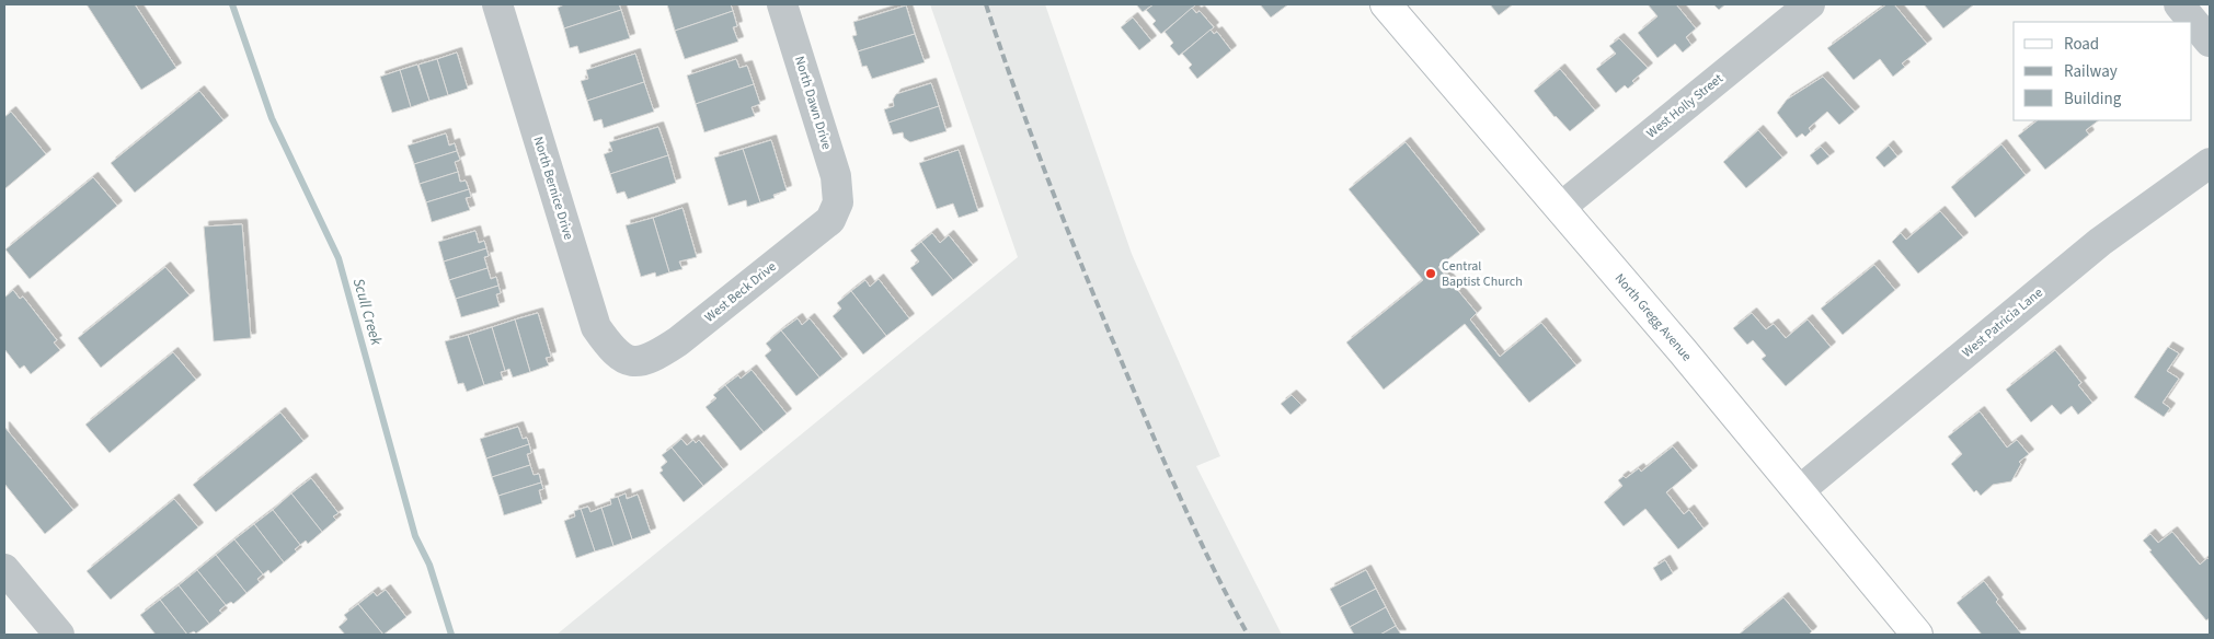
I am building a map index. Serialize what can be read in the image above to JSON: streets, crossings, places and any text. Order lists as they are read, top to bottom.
{
  "streets": {
    "main road": ["North Gregg Avenue"],
    "street": [
      "North Dawn Drive",
      "West Holly Street",
      "North Bernice Drive",
      "West Beck Drive",
      "West Patricia Lane"
    ]
  },
  "crossings": [
    ["North Dawn Drive", "West Beck Drive"],
    ["West Holly Street", "North Gregg Avenue"],
    ["North Bernice Drive", "West Beck Drive"],
    ["North Gregg Avenue", "West Patricia Lane"]
  ],
  "water": ["Scull Creek"],
  "places": ["Central Baptist Church"],
  "legend": ["Road", "Railway", "Building"]
}
